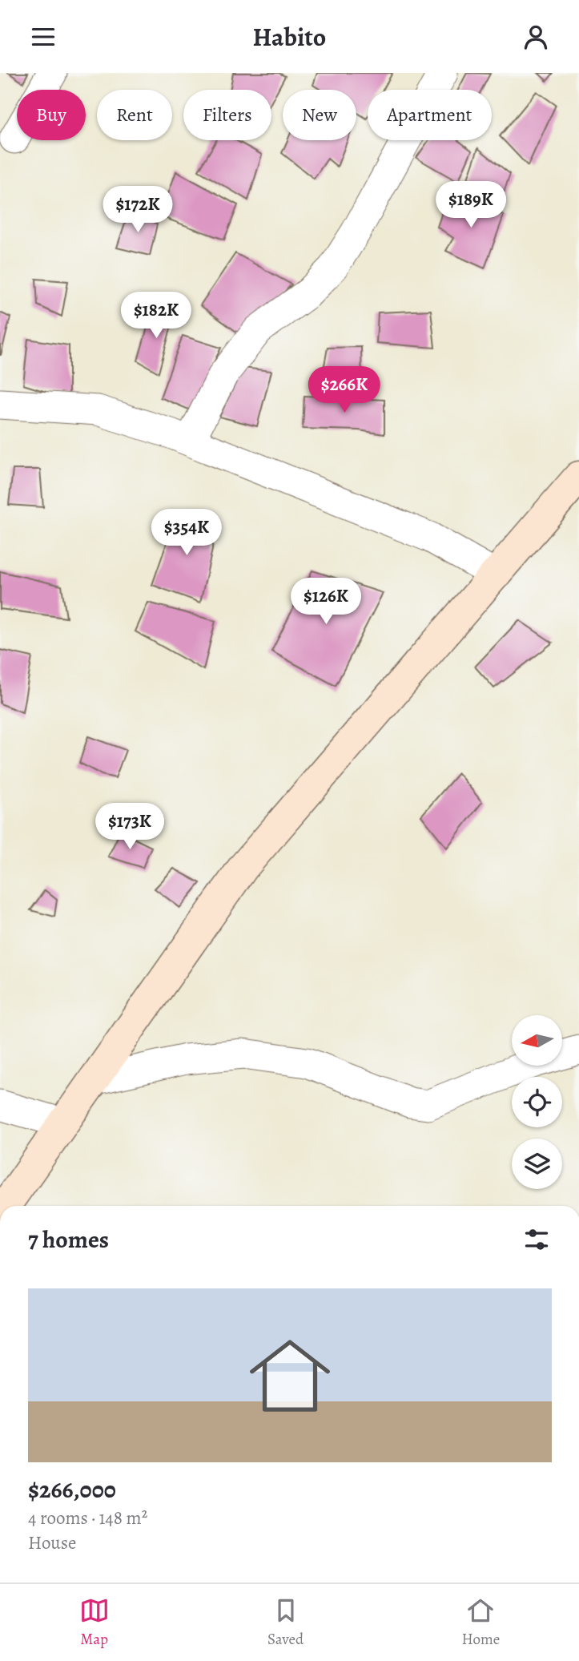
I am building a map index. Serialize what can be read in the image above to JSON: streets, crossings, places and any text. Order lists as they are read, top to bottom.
{
  "north": "left",
  "page": {
    "header": "Habito",
    "chip": [
      "Buy",
      "Rent",
      "Filters",
      "New",
      "Apartment"
    ],
    "price": [
      "$189K",
      "$172K",
      "$182K",
      "$266K",
      "$354K",
      "$126K",
      "$173K"
    ],
    "heading": "7 homes",
    "list": [
      {
        "name": "$266,000",
        "note": "4 rooms · 148 m² · House"
      }
    ],
    "tabs": ["Map", "Saved", "Home"]
  }
}
